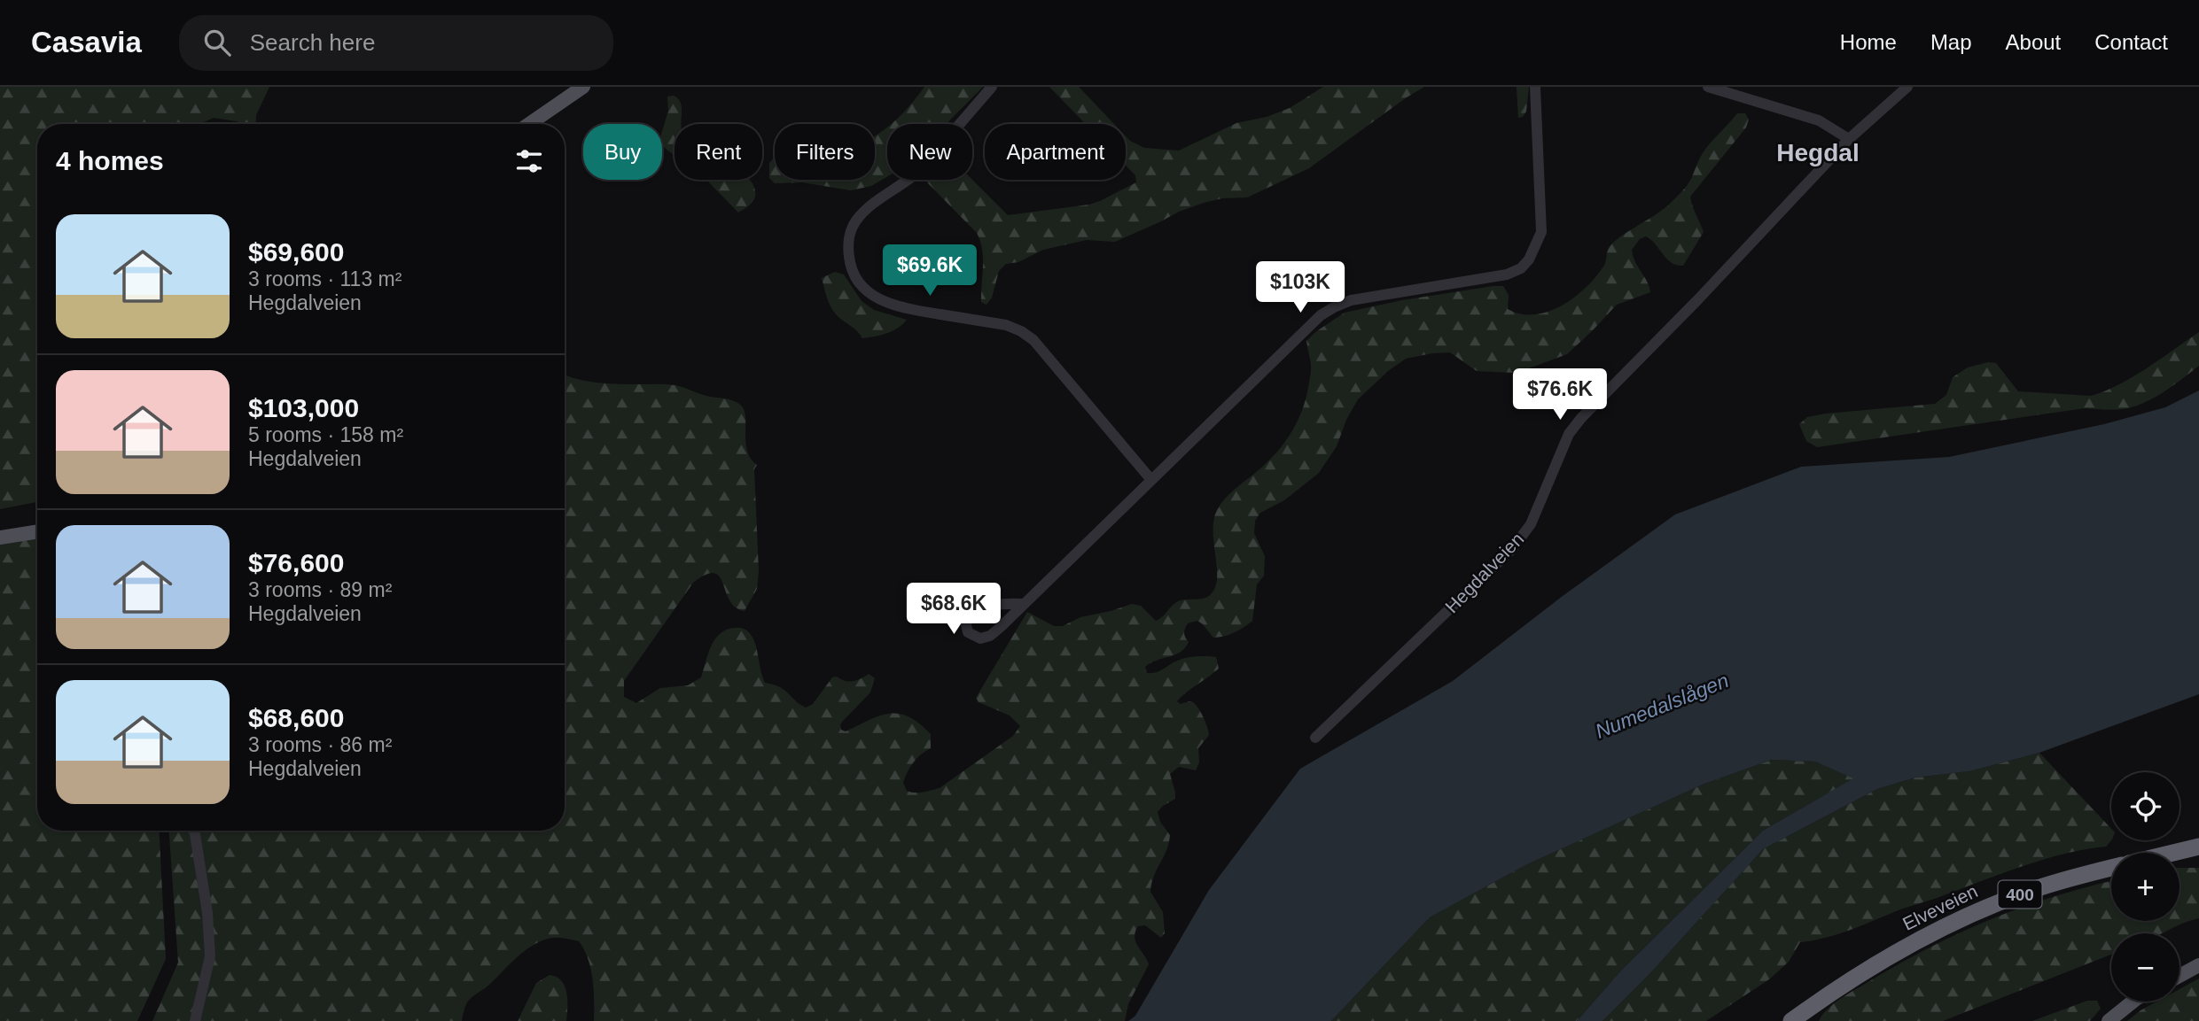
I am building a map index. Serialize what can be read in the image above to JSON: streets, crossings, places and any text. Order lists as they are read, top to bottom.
{
  "streets": {
    "highway": ["400", "Elveveien"],
    "street": ["Hegdalveien"]
  },
  "districts": ["Hegdal"],
  "water": ["Numedalslågen"],
  "page": {
    "header": "Casavia",
    "search": "Search here",
    "nav": [
      "Home",
      "Map",
      "About",
      "Contact"
    ],
    "chip": [
      "Buy",
      "Rent",
      "Filters",
      "New",
      "Apartment"
    ],
    "heading": "4 homes",
    "list": [
      {
        "name": "$69,600",
        "note": "3 rooms · 113 m² · Hegdalveien"
      },
      {
        "name": "$103,000",
        "note": "5 rooms · 158 m² · Hegdalveien"
      },
      {
        "name": "$76,600",
        "note": "3 rooms · 89 m² · Hegdalveien"
      },
      {
        "name": "$68,600",
        "note": "3 rooms · 86 m² · Hegdalveien"
      }
    ],
    "price": [
      "$69.6K",
      "$103K",
      "$76.6K",
      "$68.6K"
    ],
    "map_buttons": ["+", "−"]
  }
}
